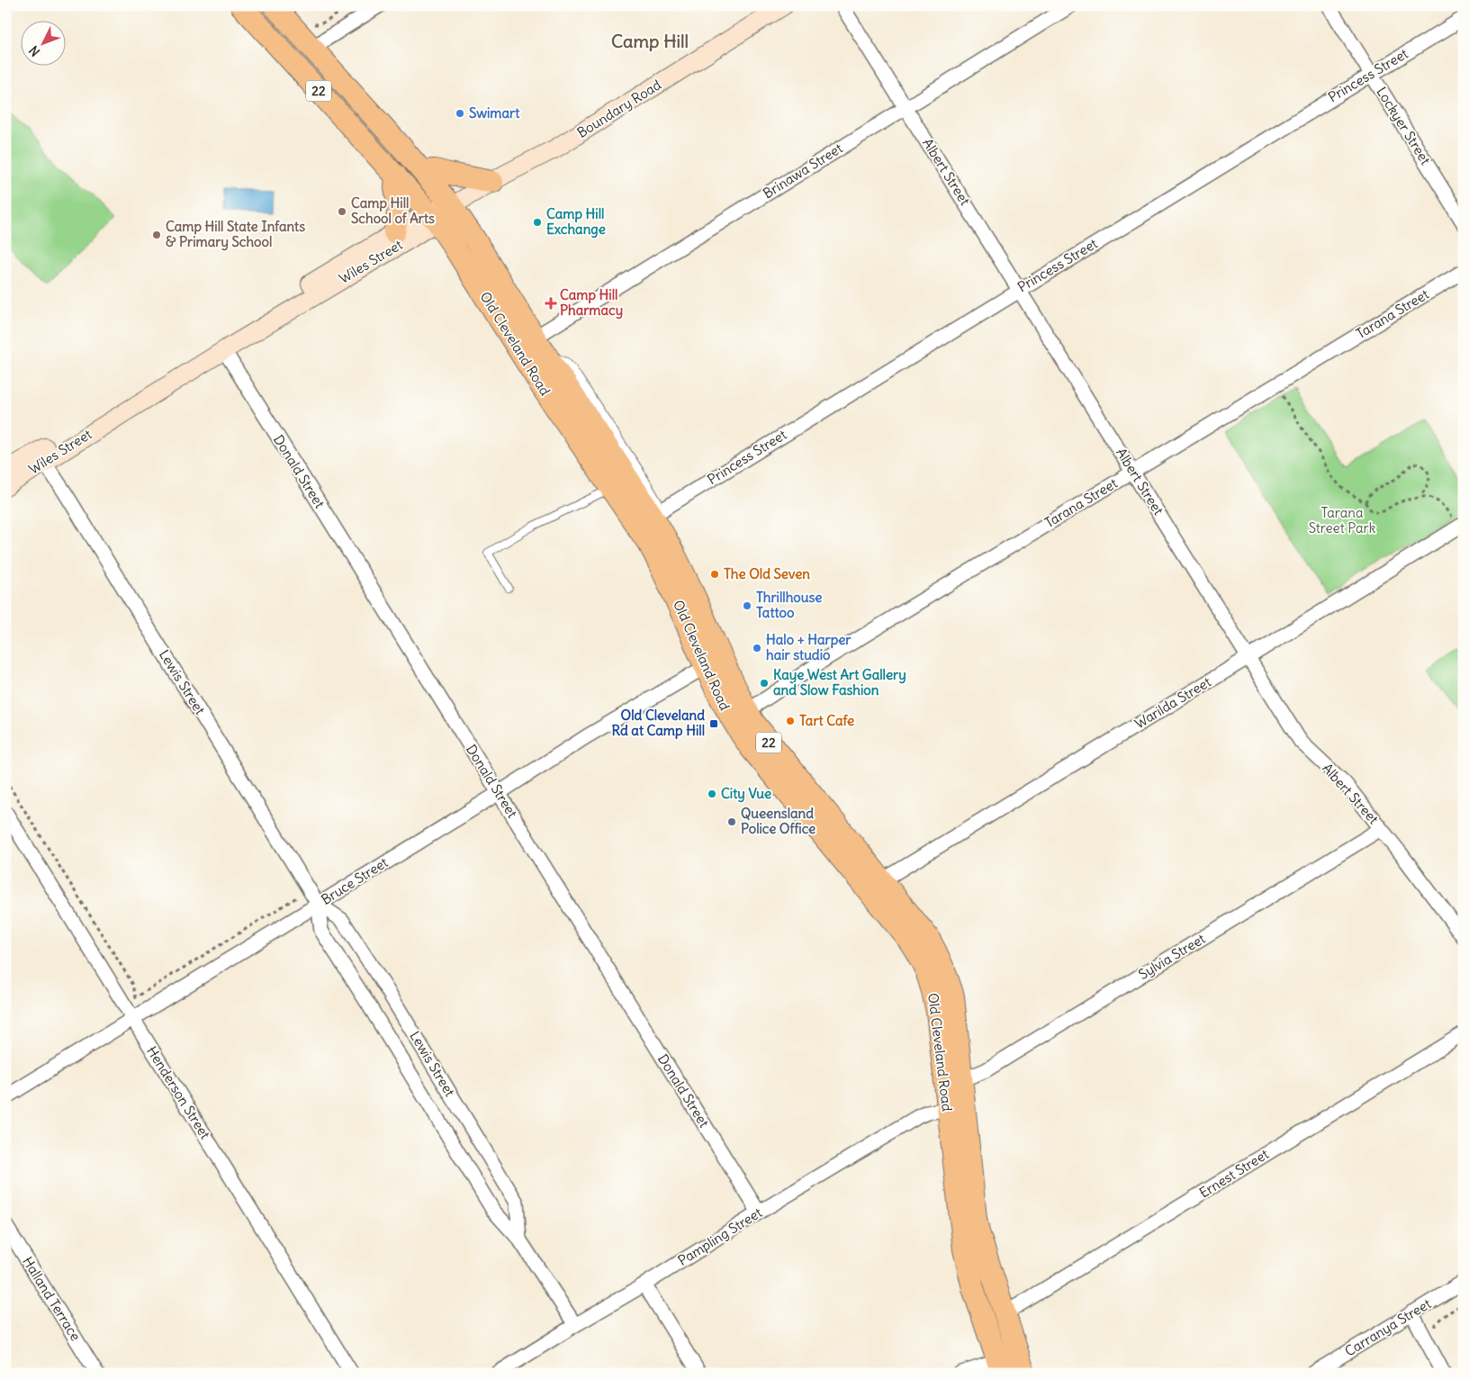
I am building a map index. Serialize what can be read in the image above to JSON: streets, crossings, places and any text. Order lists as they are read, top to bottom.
{
  "streets": {
    "highway": ["22", "Old Cleveland Road"],
    "main road": ["Boundary Road", "Wiles Street"],
    "street": [
      "Princess Street",
      "Lockyer Street",
      "Brinawa Street",
      "Albert Street",
      "Tarana Street",
      "Donald Street",
      "Lewis Street",
      "Warilda Street",
      "Bruce Street",
      "Sylvia Street",
      "Henderson Street",
      "Ernest Street",
      "Pampling Street",
      "Halland Terrace",
      "Carranya Street"
    ]
  },
  "crossings": [
    ["Princess Street", "Lockyer Street"],
    ["Princess Street", "Albert Street"],
    ["Princess Street", "Old Cleveland Road"],
    ["Boundary Road", "Wiles Street"],
    ["Boundary Road", "Old Cleveland Road"],
    ["Brinawa Street", "Albert Street"],
    ["Brinawa Street", "Old Cleveland Road"],
    ["Albert Street", "Tarana Street"],
    ["Albert Street", "Warilda Street"],
    ["Albert Street", "Sylvia Street"],
    ["Wiles Street", "Old Cleveland Road"],
    ["Wiles Street", "Donald Street"],
    ["Wiles Street", "Lewis Street"],
    ["Tarana Street", "Old Cleveland Road"],
    ["Old Cleveland Road", "Warilda Street"],
    ["Old Cleveland Road", "Bruce Street"],
    ["Old Cleveland Road", "Sylvia Street"],
    ["Old Cleveland Road", "Ernest Street"],
    ["Old Cleveland Road", "Pampling Street"],
    ["Donald Street", "Bruce Street"],
    ["Donald Street", "Pampling Street"],
    ["Lewis Street", "Bruce Street"],
    ["Lewis Street", "Pampling Street"],
    ["Bruce Street", "Henderson Street"]
  ],
  "districts": ["Camp Hill"],
  "parks": ["Tarana Street Park"],
  "places": {
    "other": [
      "Swimart",
      "Camp Hill School of Arts",
      "Camp Hill Exchange",
      "Camp Hill State Infants & Primary School",
      "The Old Seven",
      "Thrillhouse Tattoo",
      "Halo + Harper hair studio",
      "Kaye West Art Gallery and Slow Fashion",
      "Tart Cafe",
      "City Vue",
      "Queensland Police Office"
    ],
    "health": ["Camp Hill Pharmacy"],
    "transit": ["Old Cleveland Rd at Camp Hill"]
  },
  "north": "bottom left"
}
